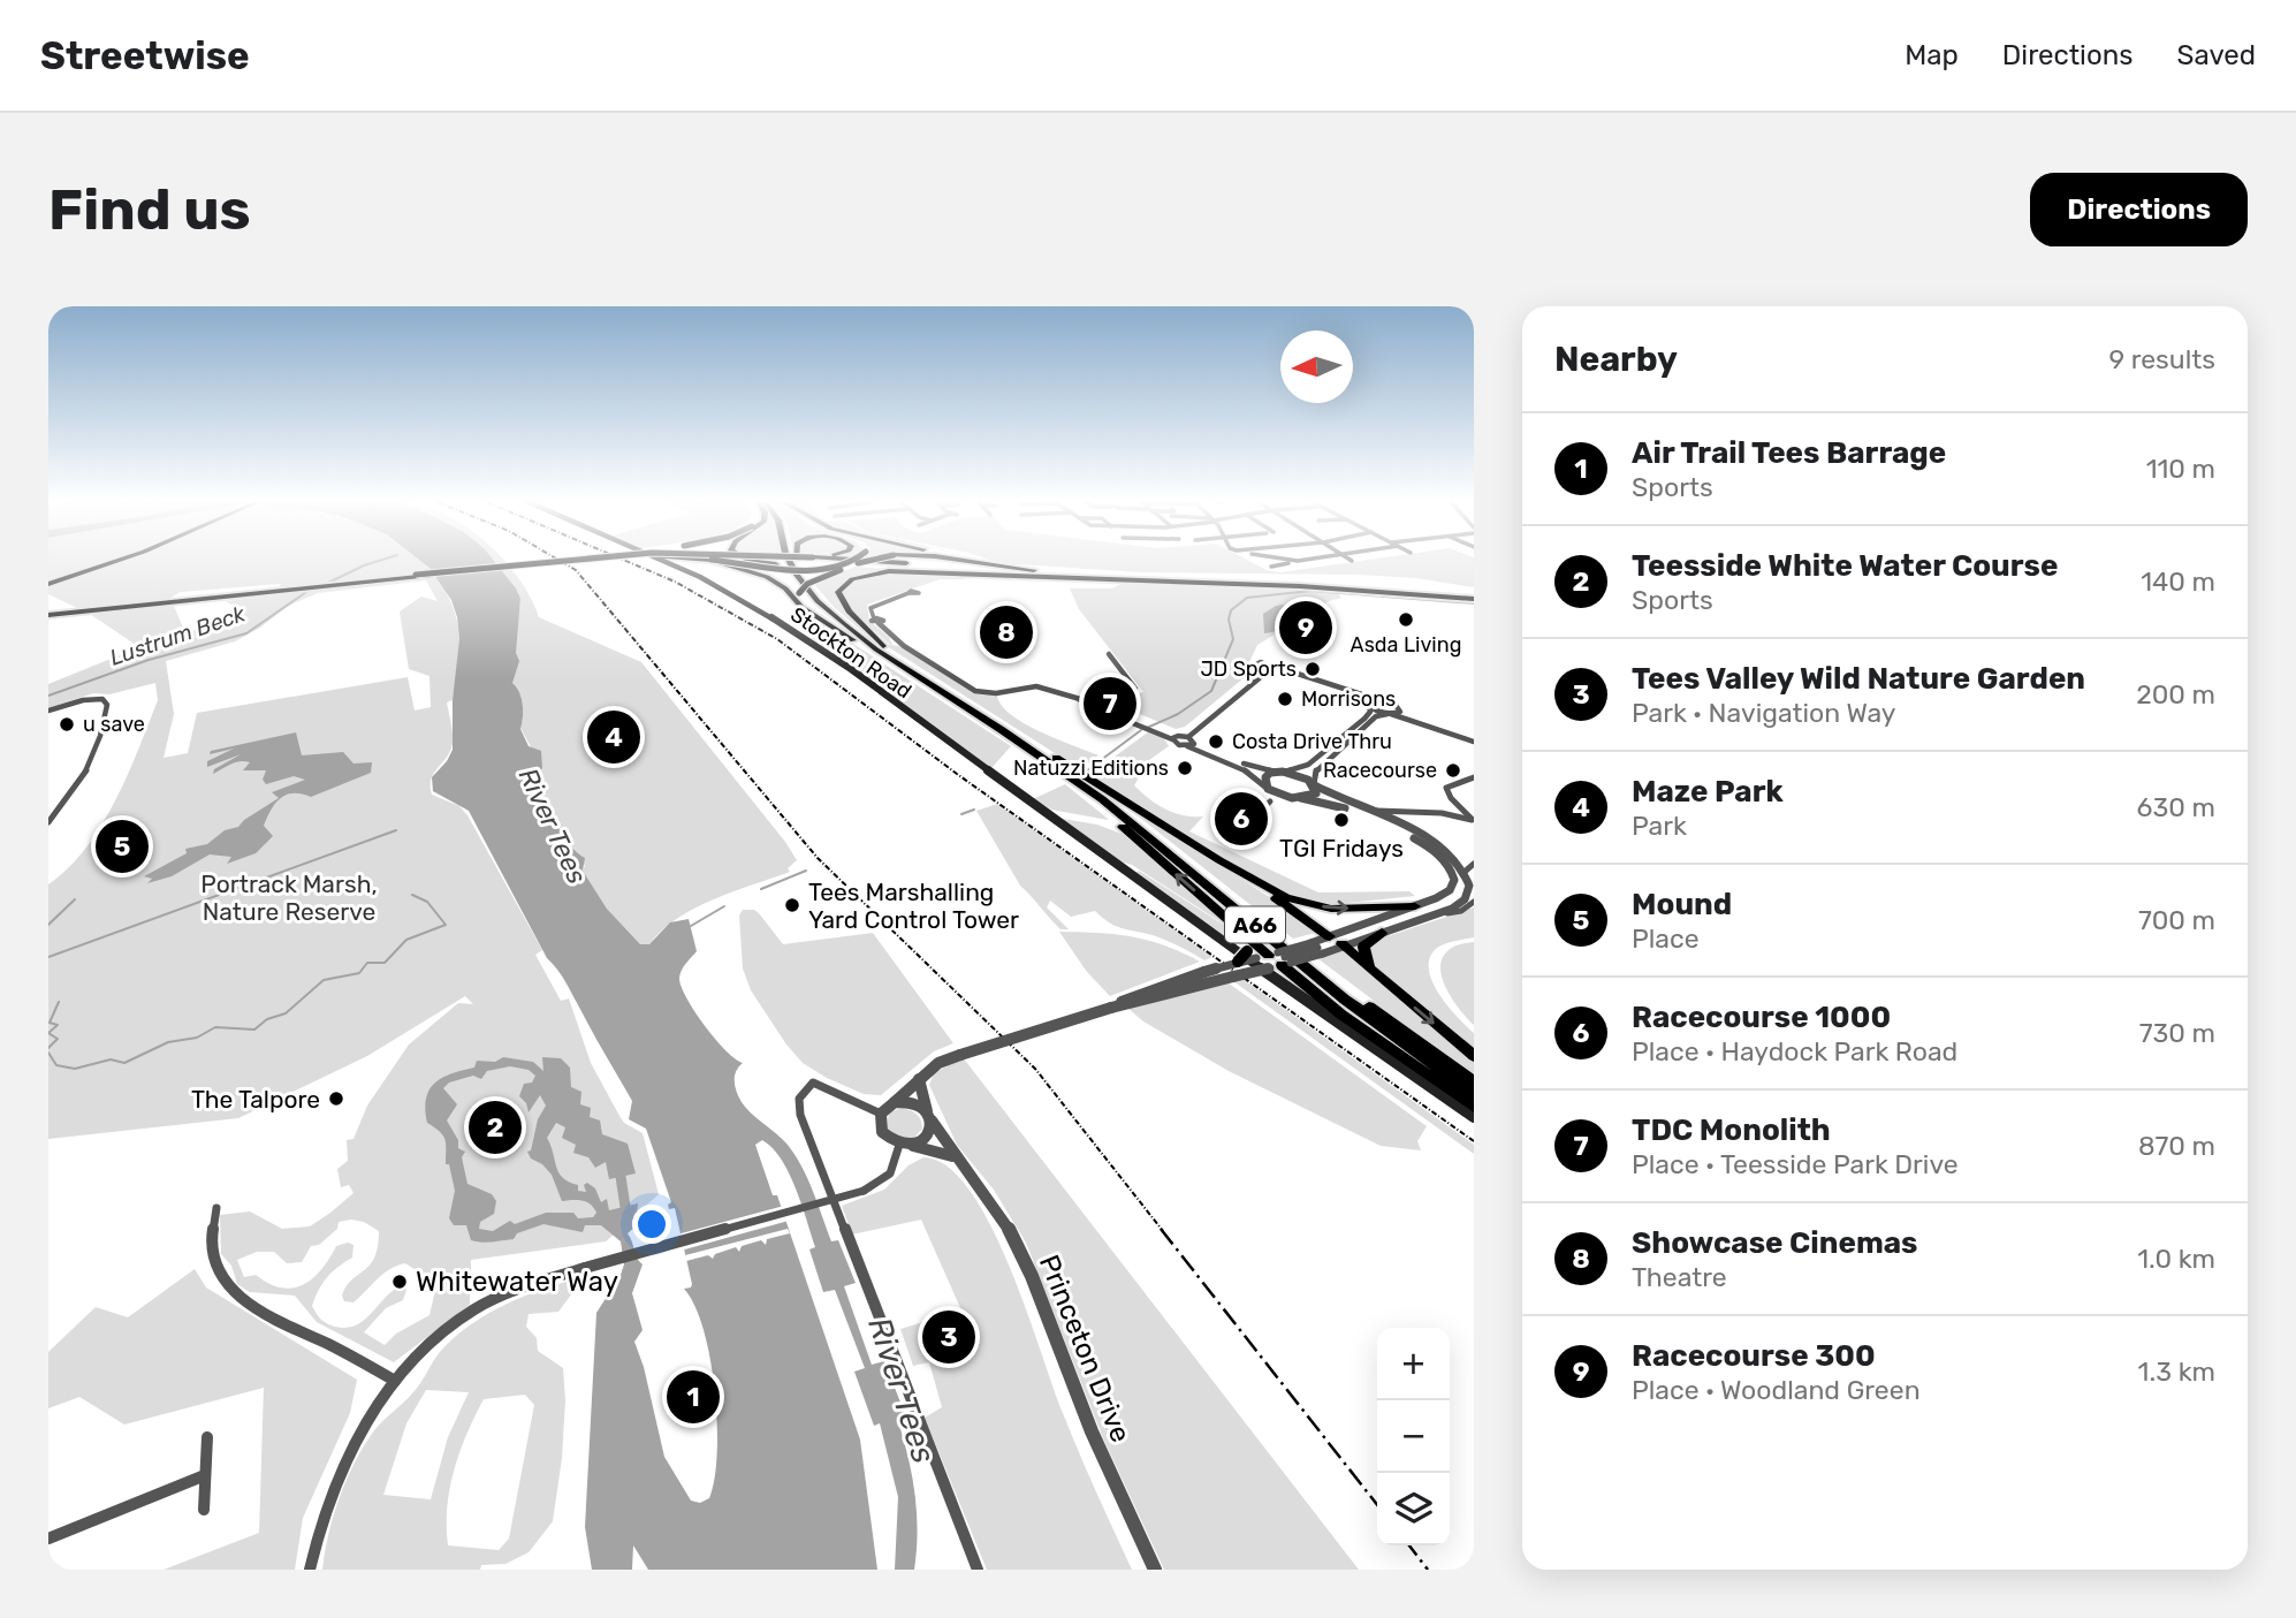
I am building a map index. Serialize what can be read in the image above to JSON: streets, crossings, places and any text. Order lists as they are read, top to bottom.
{
  "streets": {
    "main road": ["Stockton Road", "A66"],
    "street": ["Princeton Drive"]
  },
  "water": ["Lustrum Beck", "River Tees"],
  "parks": ["Portrack Marsh, Nature Reserve"],
  "places": [
    "Asda Living",
    "JD Sports",
    "Morrisons",
    "u save",
    "Costa Drive Thru",
    "Natuzzi Editions",
    "Racecourse",
    "TGI Fridays",
    "Tees Marshalling Yard Control Tower",
    "The Talpore",
    "Whitewater Way"
  ],
  "north": "left",
  "page": {
    "header": "Streetwise",
    "nav": ["Map", "Directions", "Saved"],
    "buttons": "Directions",
    "title": "Find us",
    "heading": ["Nearby", "9 results"],
    "list": [
      {
        "mark": "1",
        "name": "Air Trail Tees Barrage",
        "note": "Sports",
        "value": "110 m"
      },
      {
        "mark": "2",
        "name": "Teesside White Water Course",
        "note": "Sports",
        "value": "140 m"
      },
      {
        "mark": "3",
        "name": "Tees Valley Wild Nature Garden",
        "note": "Park · Navigation Way",
        "value": "200 m"
      },
      {
        "mark": "4",
        "name": "Maze Park",
        "note": "Park",
        "value": "630 m"
      },
      {
        "mark": "5",
        "name": "Mound",
        "note": "Place",
        "value": "700 m"
      },
      {
        "mark": "6",
        "name": "Racecourse 1000",
        "note": "Place · Haydock Park Road",
        "value": "730 m"
      },
      {
        "mark": "7",
        "name": "TDC Monolith",
        "note": "Place · Teesside Park Drive",
        "value": "870 m"
      },
      {
        "mark": "8",
        "name": "Showcase Cinemas",
        "note": "Theatre",
        "value": "1.0 km"
      },
      {
        "mark": "9",
        "name": "Racecourse 300",
        "note": "Place · Woodland Green",
        "value": "1.3 km"
      }
    ],
    "pins": [
      "9",
      "8",
      "7",
      "4",
      "6",
      "5",
      "2",
      "3",
      "1"
    ],
    "map_buttons": ["+", "−"]
  }
}
